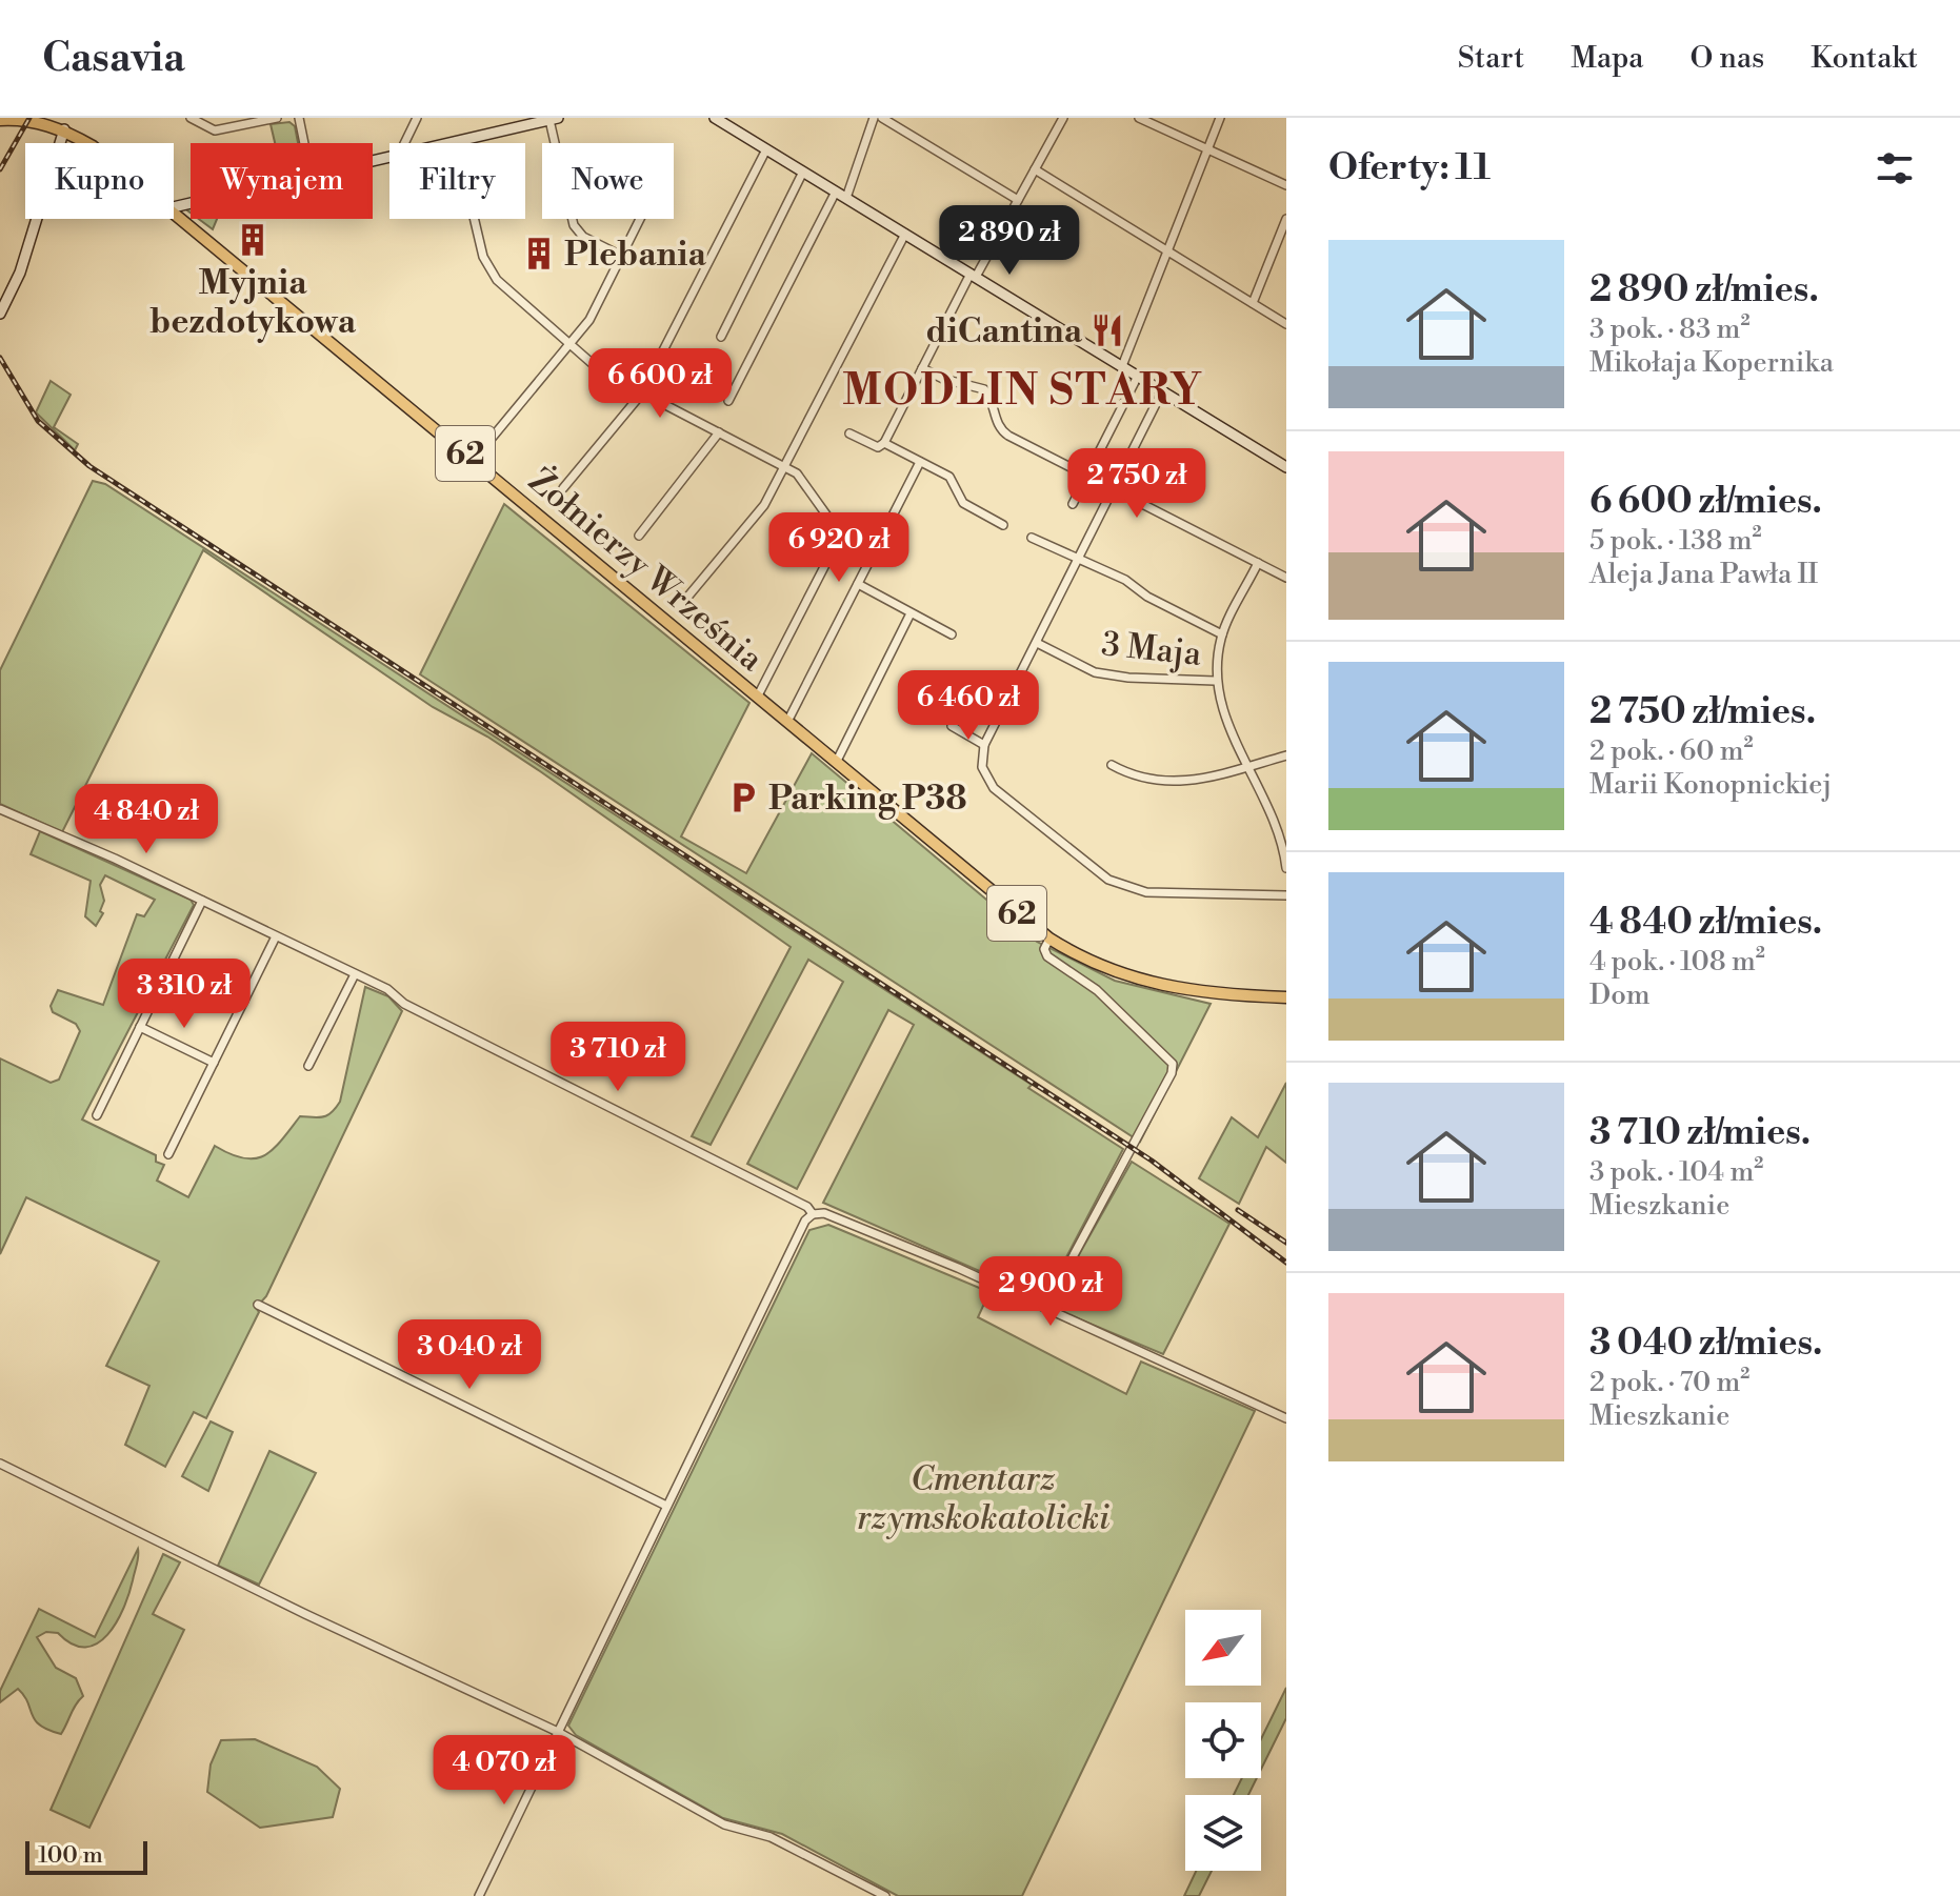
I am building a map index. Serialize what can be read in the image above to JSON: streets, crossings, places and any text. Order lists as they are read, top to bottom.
{
  "streets": {
    "main road": ["62", "Żołnierzy Września"],
    "street": ["3 Maja"]
  },
  "districts": ["MODLIN STARY"],
  "parks": ["Cmentarz rzymskokatolicki"],
  "places": {
    "building": ["Myjnia bezdotykowa", "Plebania"],
    "restaurant": ["diCantina"],
    "parking": ["Parking P38"]
  },
  "scale_bar": "100 m",
  "north": "bottom left",
  "page": {
    "header": "Casavia",
    "nav": [
      "Start",
      "Mapa",
      "O nas",
      "Kontakt"
    ],
    "heading": "Oferty: 11",
    "chip": [
      "Kupno",
      "Wynajem",
      "Filtry",
      "Nowe"
    ],
    "price": [
      "2 890 zł",
      "6 600 zł",
      "2 750 zł",
      "6 920 zł",
      "6 460 zł",
      "4 840 zł",
      "3 310 zł",
      "3 710 zł",
      "2 900 zł",
      "3 040 zł",
      "4 070 zł"
    ],
    "list": [
      {
        "name": "2 890 zł/mies.",
        "note": "3 pok. · 83 m² · Mikołaja Kopernika"
      },
      {
        "name": "6 600 zł/mies.",
        "note": "5 pok. · 138 m² · Aleja Jana Pawła II"
      },
      {
        "name": "2 750 zł/mies.",
        "note": "2 pok. · 60 m² · Marii Konopnickiej"
      },
      {
        "name": "4 840 zł/mies.",
        "note": "4 pok. · 108 m² · Dom"
      },
      {
        "name": "3 710 zł/mies.",
        "note": "3 pok. · 104 m² · Mieszkanie"
      },
      {
        "name": "3 040 zł/mies.",
        "note": "2 pok. · 70 m² · Mieszkanie"
      }
    ],
    "scale": "100 m"
  }
}
